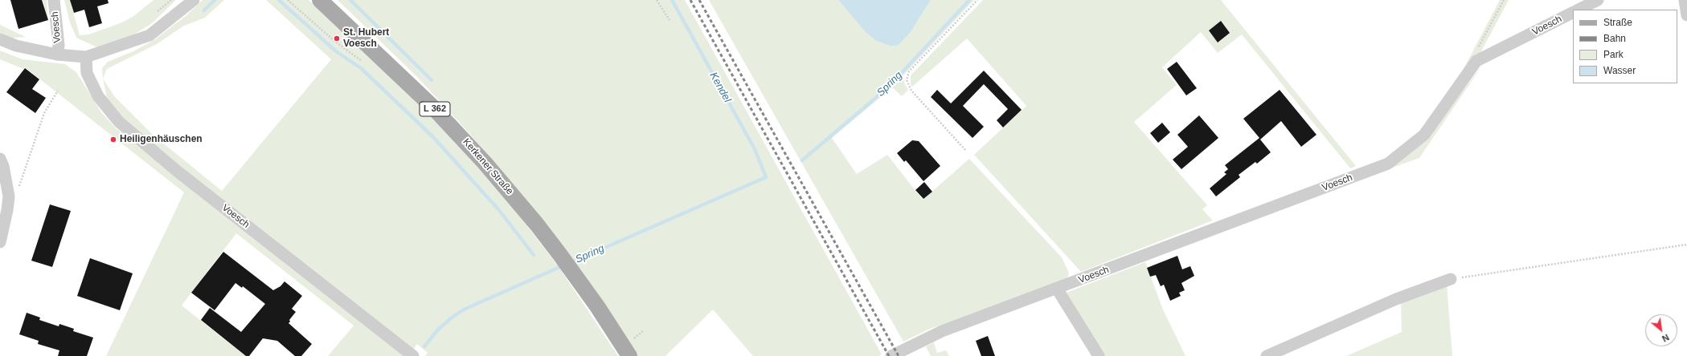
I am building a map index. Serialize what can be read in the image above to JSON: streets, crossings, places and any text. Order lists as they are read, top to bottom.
{
  "streets": {
    "main road": ["L 362", "Kerkener Straße"],
    "street": ["Voesch"]
  },
  "water": ["Spring", "Kendel"],
  "places": ["St. Hubert Voesch", "Heiligenhäuschen"],
  "legend": [
    "Straße",
    "Bahn",
    "Park",
    "Wasser"
  ],
  "north": "bottom right"
}
